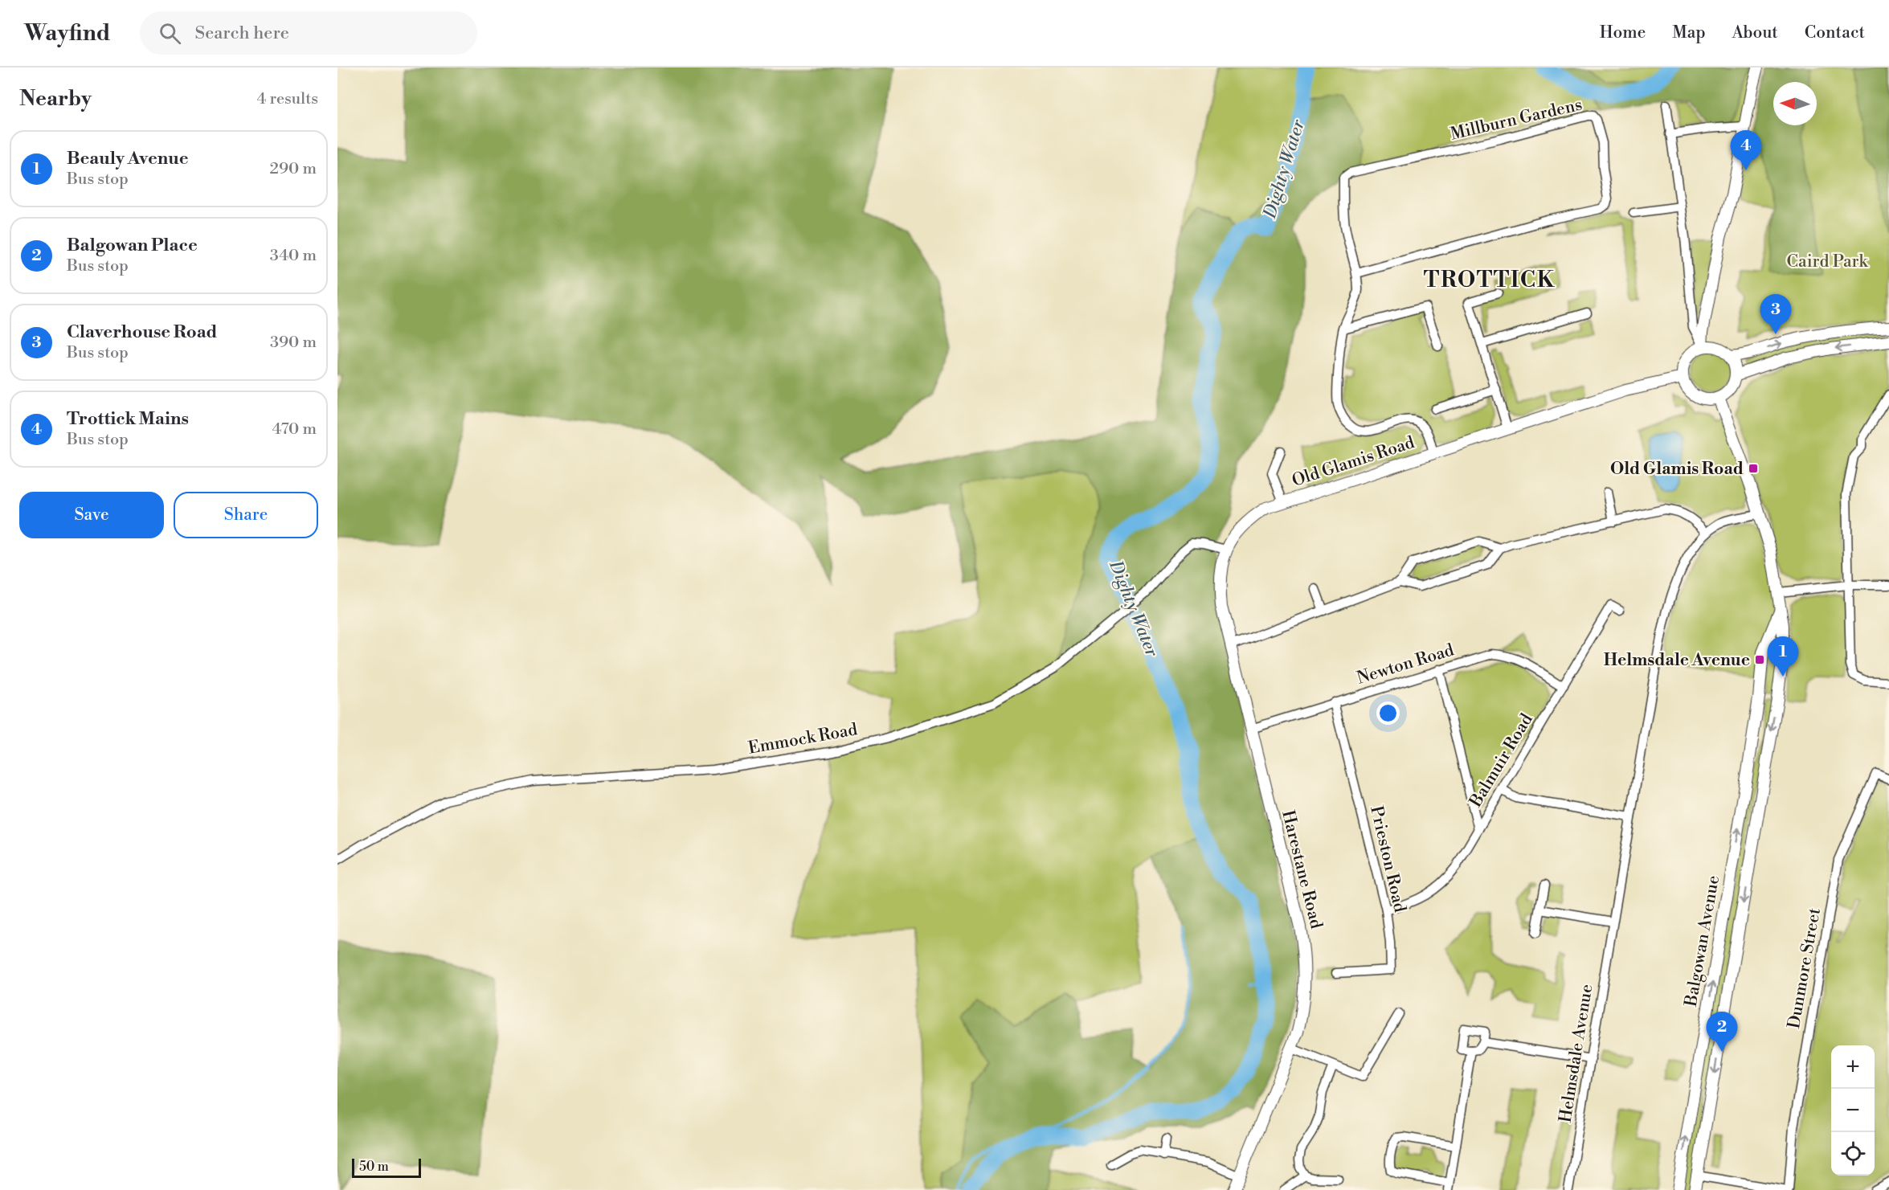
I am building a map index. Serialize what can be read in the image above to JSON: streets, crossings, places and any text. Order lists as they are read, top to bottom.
{
  "streets": {
    "street": [
      "Millburn Gardens",
      "Old Glamis Road",
      "Newton Road",
      "Emmock Road",
      "Balmuir Road",
      "Prieston Road",
      "Harestane Road",
      "Balgowan Avenue",
      "Dunmore Street",
      "Helmsdale Avenue"
    ]
  },
  "crossings": [
    ["Millburn Gardens", "Old Glamis Road"],
    ["Old Glamis Road", "Emmock Road"],
    ["Old Glamis Road", "Harestane Road"],
    ["Old Glamis Road", "Balgowan Avenue"],
    ["Newton Road", "Balmuir Road"],
    ["Newton Road", "Prieston Road"],
    ["Newton Road", "Harestane Road"],
    ["Emmock Road", "Harestane Road"],
    ["Balmuir Road", "Prieston Road"],
    ["Balgowan Avenue", "Helmsdale Avenue"]
  ],
  "districts": ["TROTTICK"],
  "water": ["Dighty Water"],
  "parks": ["Caird Park"],
  "places": {
    "transit": ["Old Glamis Road", "Helmsdale Avenue"]
  },
  "scale_bar": "50 m",
  "north": "left",
  "page": {
    "header": "Wayfind",
    "search": "Search here",
    "nav": [
      "Home",
      "Map",
      "About",
      "Contact"
    ],
    "heading": ["Nearby", "4 results"],
    "list": [
      {
        "mark": "1",
        "name": "Beauly Avenue",
        "note": "Bus stop",
        "value": "290 m"
      },
      {
        "mark": "2",
        "name": "Balgowan Place",
        "note": "Bus stop",
        "value": "340 m"
      },
      {
        "mark": "3",
        "name": "Claverhouse Road",
        "note": "Bus stop",
        "value": "390 m"
      },
      {
        "mark": "4",
        "name": "Trottick Mains",
        "note": "Bus stop",
        "value": "470 m"
      }
    ],
    "pins": [
      "4",
      "3",
      "1",
      "2"
    ],
    "buttons": ["Save", "Share"],
    "map_buttons": ["+", "−"],
    "scale": "50 m"
  }
}
